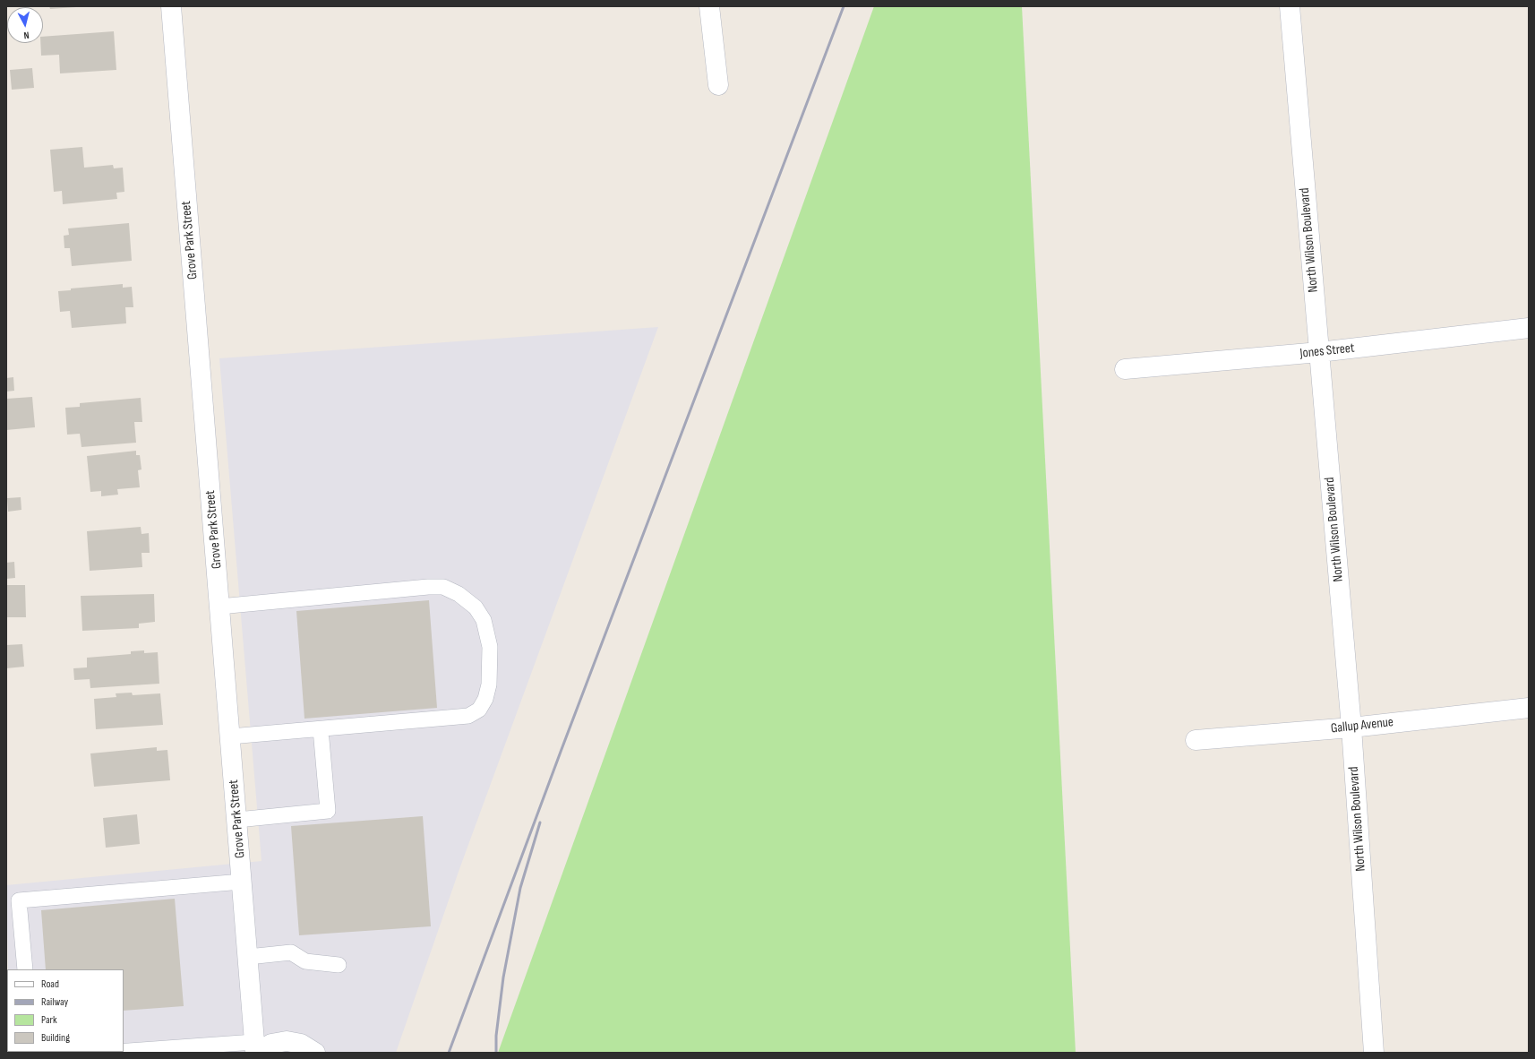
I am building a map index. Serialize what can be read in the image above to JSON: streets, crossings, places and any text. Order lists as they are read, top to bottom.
{
  "streets": {
    "street": [
      "Grove Park Street",
      "North Wilson Boulevard",
      "Jones Street",
      "Gallup Avenue"
    ]
  },
  "crossings": [
    ["North Wilson Boulevard", "Jones Street"],
    ["North Wilson Boulevard", "Gallup Avenue"]
  ],
  "legend": [
    "Road",
    "Railway",
    "Park",
    "Building"
  ],
  "north": "bottom"
}
